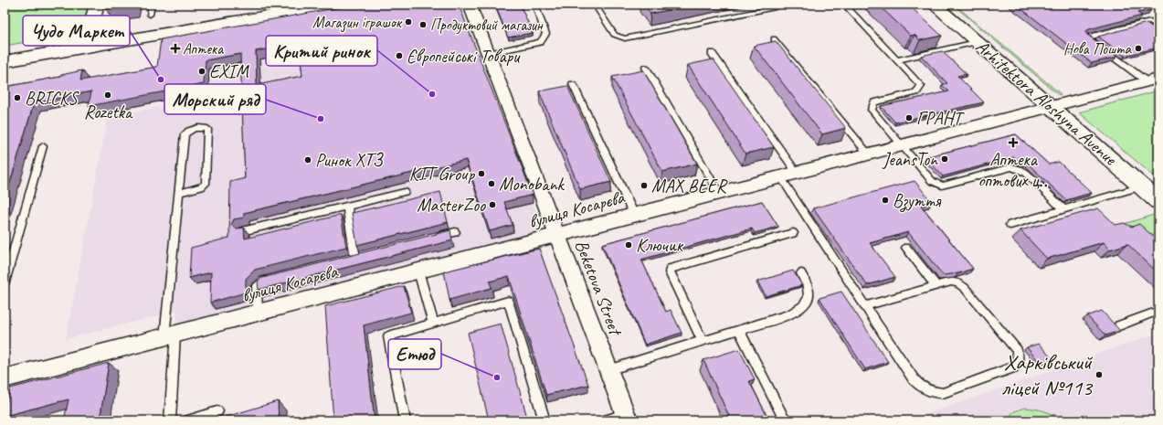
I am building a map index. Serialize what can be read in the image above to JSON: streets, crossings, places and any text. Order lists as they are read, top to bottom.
{
  "streets": {
    "street": ["Arhitektora Aloshyna Avenue", "вулиця Косарєва", "Beketova Street"]
  },
  "crossings": [
    ["Arhitektora Aloshyna Avenue", "вулиця Косарєва"],
    ["вулиця Косарєва", "Beketova Street"]
  ],
  "places": {
    "other": [
      "Магазин іграшок",
      "Продуктовий магазин",
      "Нова Пошта",
      "Європейські Товари",
      "EXIM",
      "Чудо Маркет",
      "Критий ринок",
      "Rozetka",
      "BRICKS",
      "ГРАНТ",
      "Морский ряд",
      "JeansTon",
      "Ринок ХТЗ",
      "KIT Group",
      "Monobank",
      "MAX BEER",
      "Взуття",
      "MasterZoo",
      "Ключик",
      "Харківський ліцей №113",
      "Етюд"
    ],
    "health": ["Аптека", "Аптека оптових ц‥"]
  }
}
